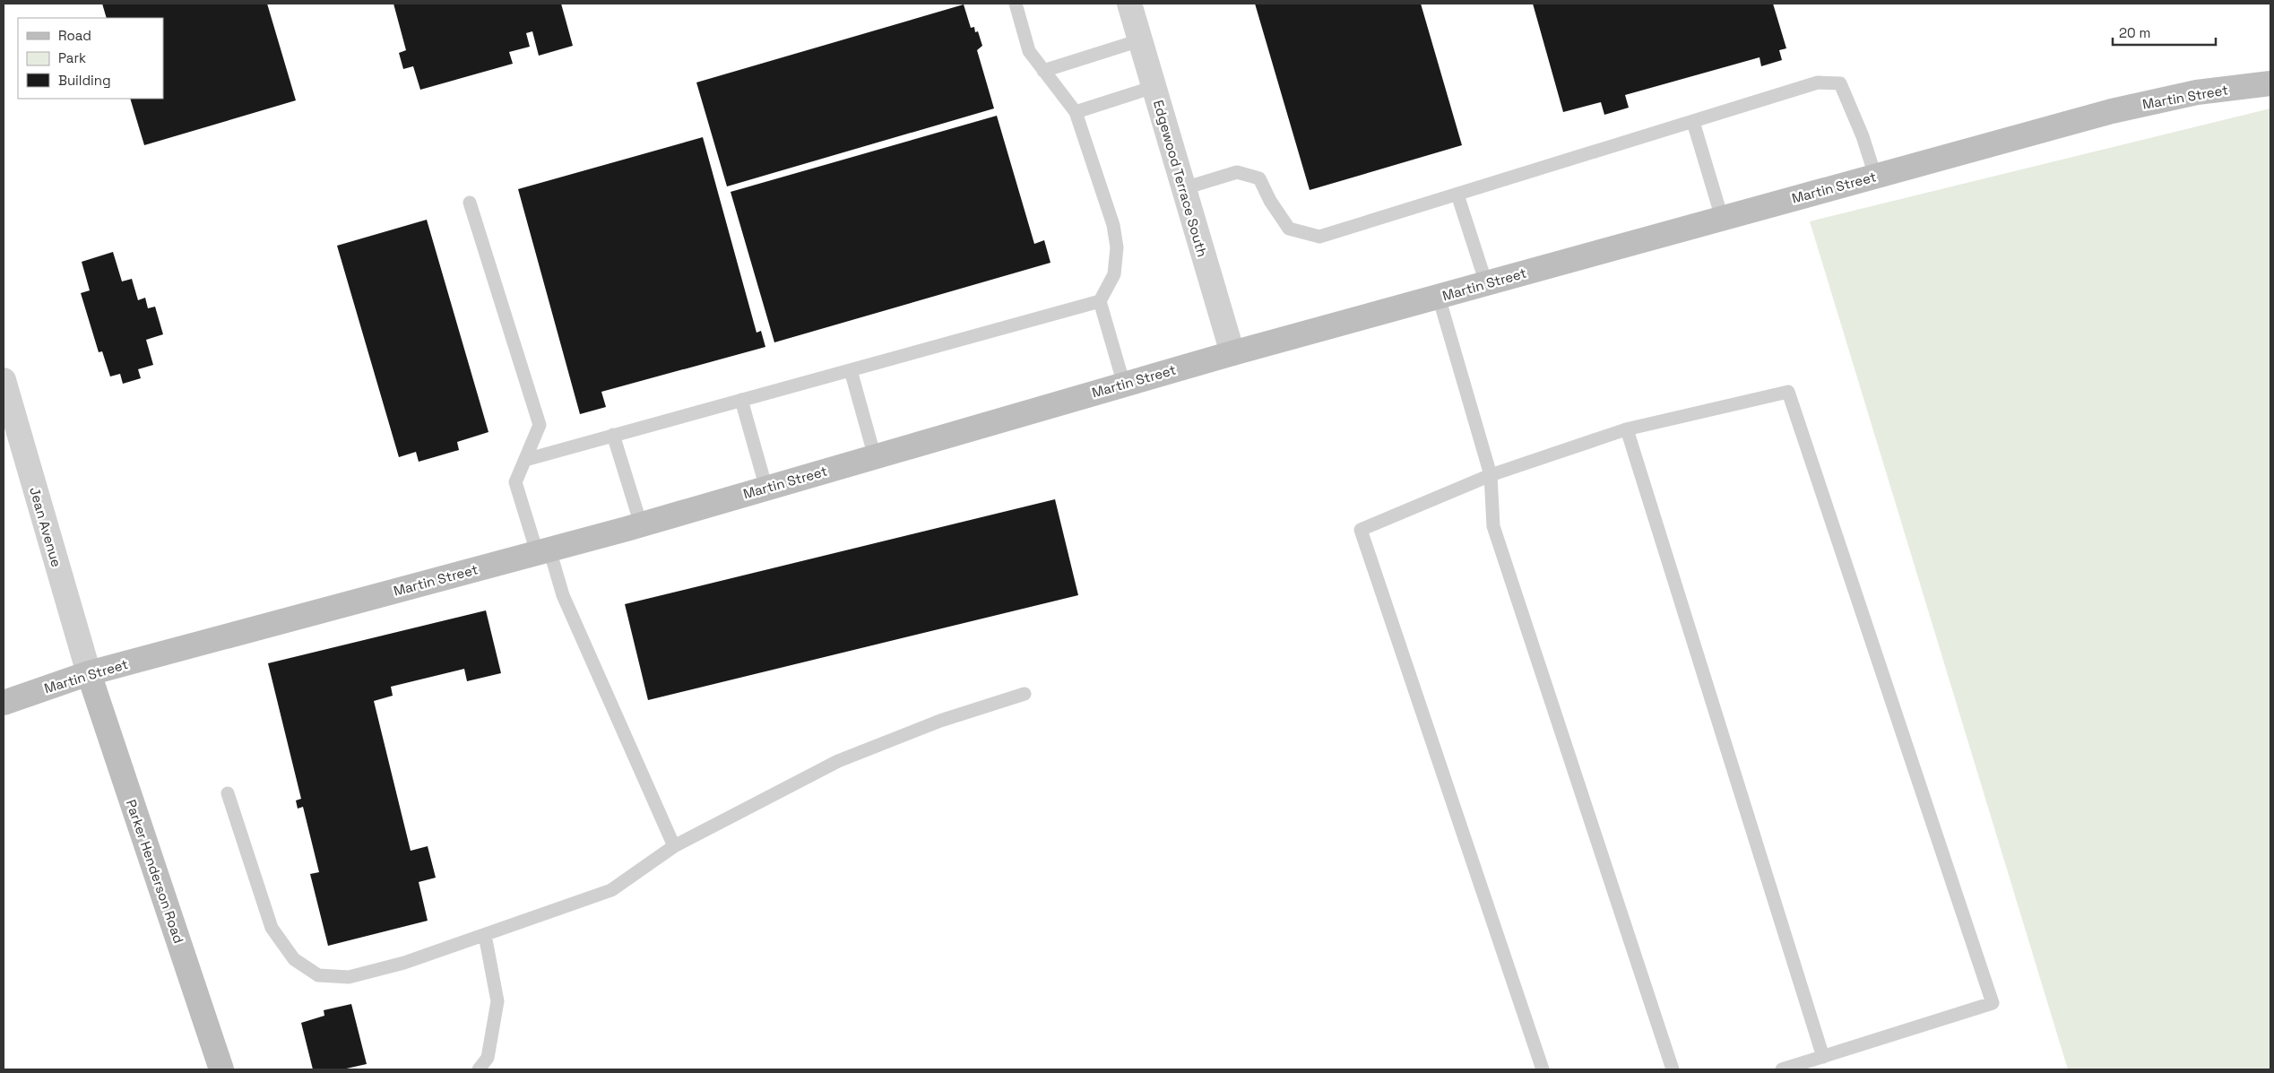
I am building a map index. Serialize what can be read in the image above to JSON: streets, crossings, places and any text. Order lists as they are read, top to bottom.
{
  "streets": {
    "street": [
      "Martin Street",
      "Edgewood Terrace South",
      "Jean Avenue",
      "Parker Henderson Road"
    ]
  },
  "crossings": [
    ["Martin Street", "Edgewood Terrace South"],
    ["Martin Street", "Jean Avenue"],
    ["Martin Street", "Parker Henderson Road"],
    ["Jean Avenue", "Parker Henderson Road"]
  ],
  "legend": ["Road", "Park", "Building"],
  "scale_bar": "20 m"
}
